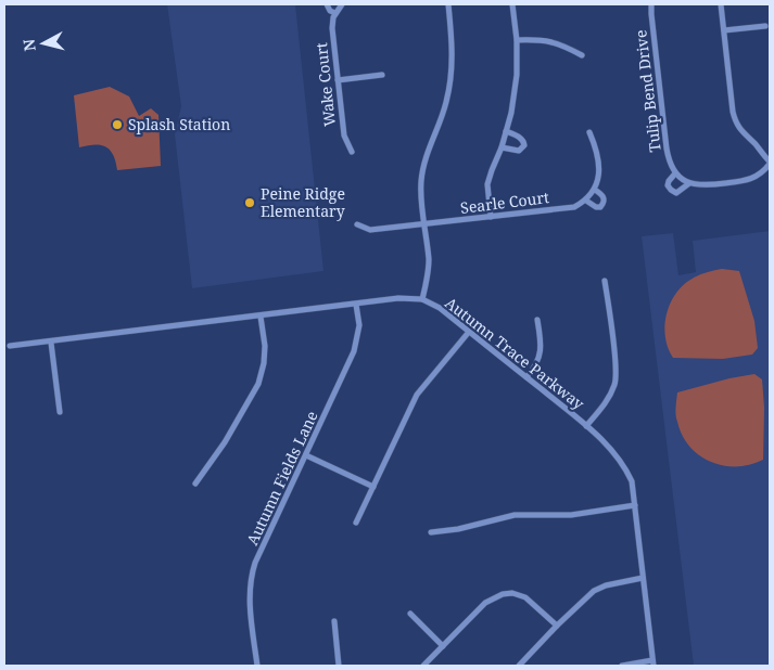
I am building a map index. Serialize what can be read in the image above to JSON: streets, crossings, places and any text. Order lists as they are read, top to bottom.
{
  "streets": {
    "street": [
      "Wake Court",
      "Tulip Bend Drive",
      "Searle Court",
      "Autumn Trace Parkway",
      "Autumn Fields Lane"
    ]
  },
  "crossings": [
    ["Autumn Trace Parkway", "Autumn Fields Lane"]
  ],
  "places": ["Splash Station", "Peine Ridge Elementary"],
  "north": "left"
}
